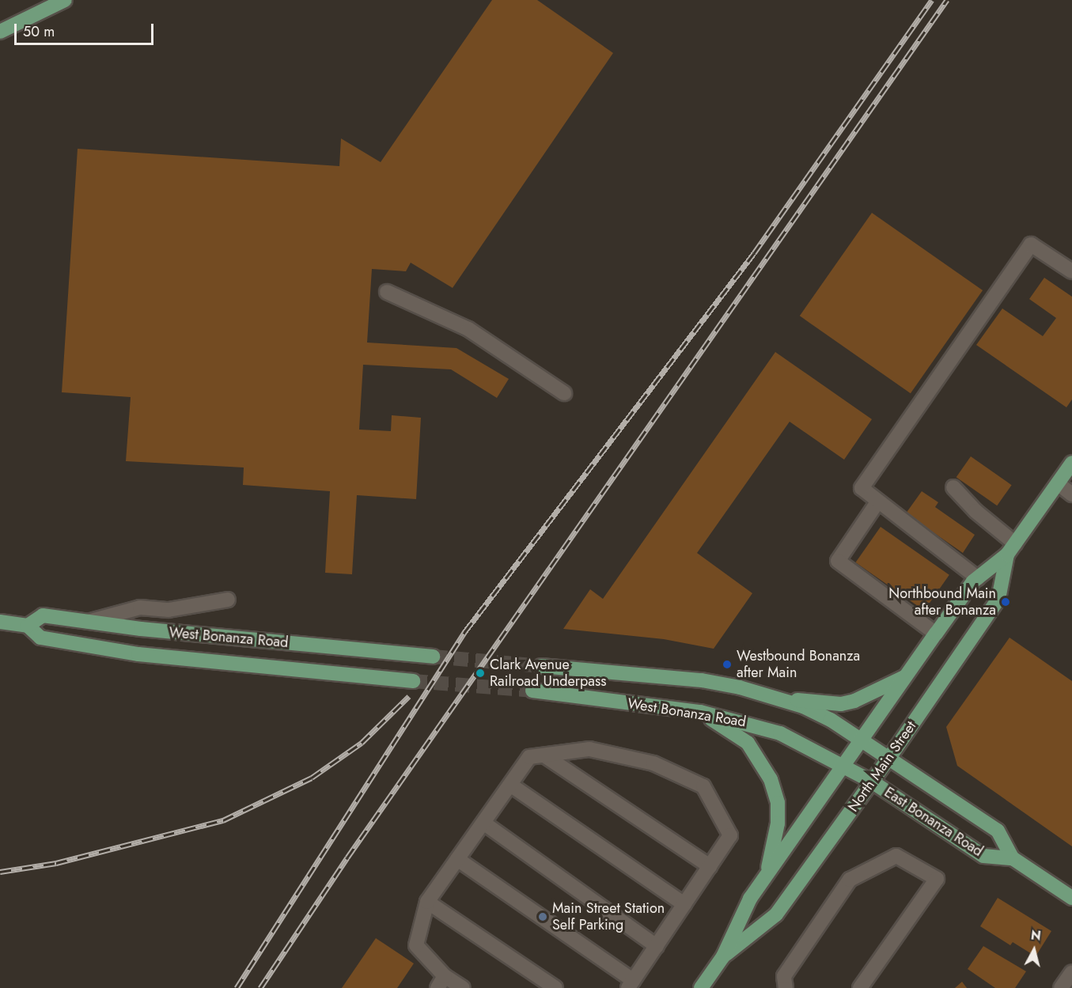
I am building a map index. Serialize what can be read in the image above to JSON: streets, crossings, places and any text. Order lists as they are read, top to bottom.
{
  "streets": {
    "main road": ["West Bonanza Road", "North Main Street", "East Bonanza Road"]
  },
  "crossings": [
    ["West Bonanza Road", "North Main Street"],
    ["West Bonanza Road", "East Bonanza Road"],
    ["North Main Street", "East Bonanza Road"]
  ],
  "places": [
    "Northbound Main after Bonanza",
    "Westbound Bonanza after Main",
    "Clark Avenue Railroad Underpass",
    "Main Street Station Self Parking"
  ],
  "scale_bar": "50 m",
  "north": "top"
}
